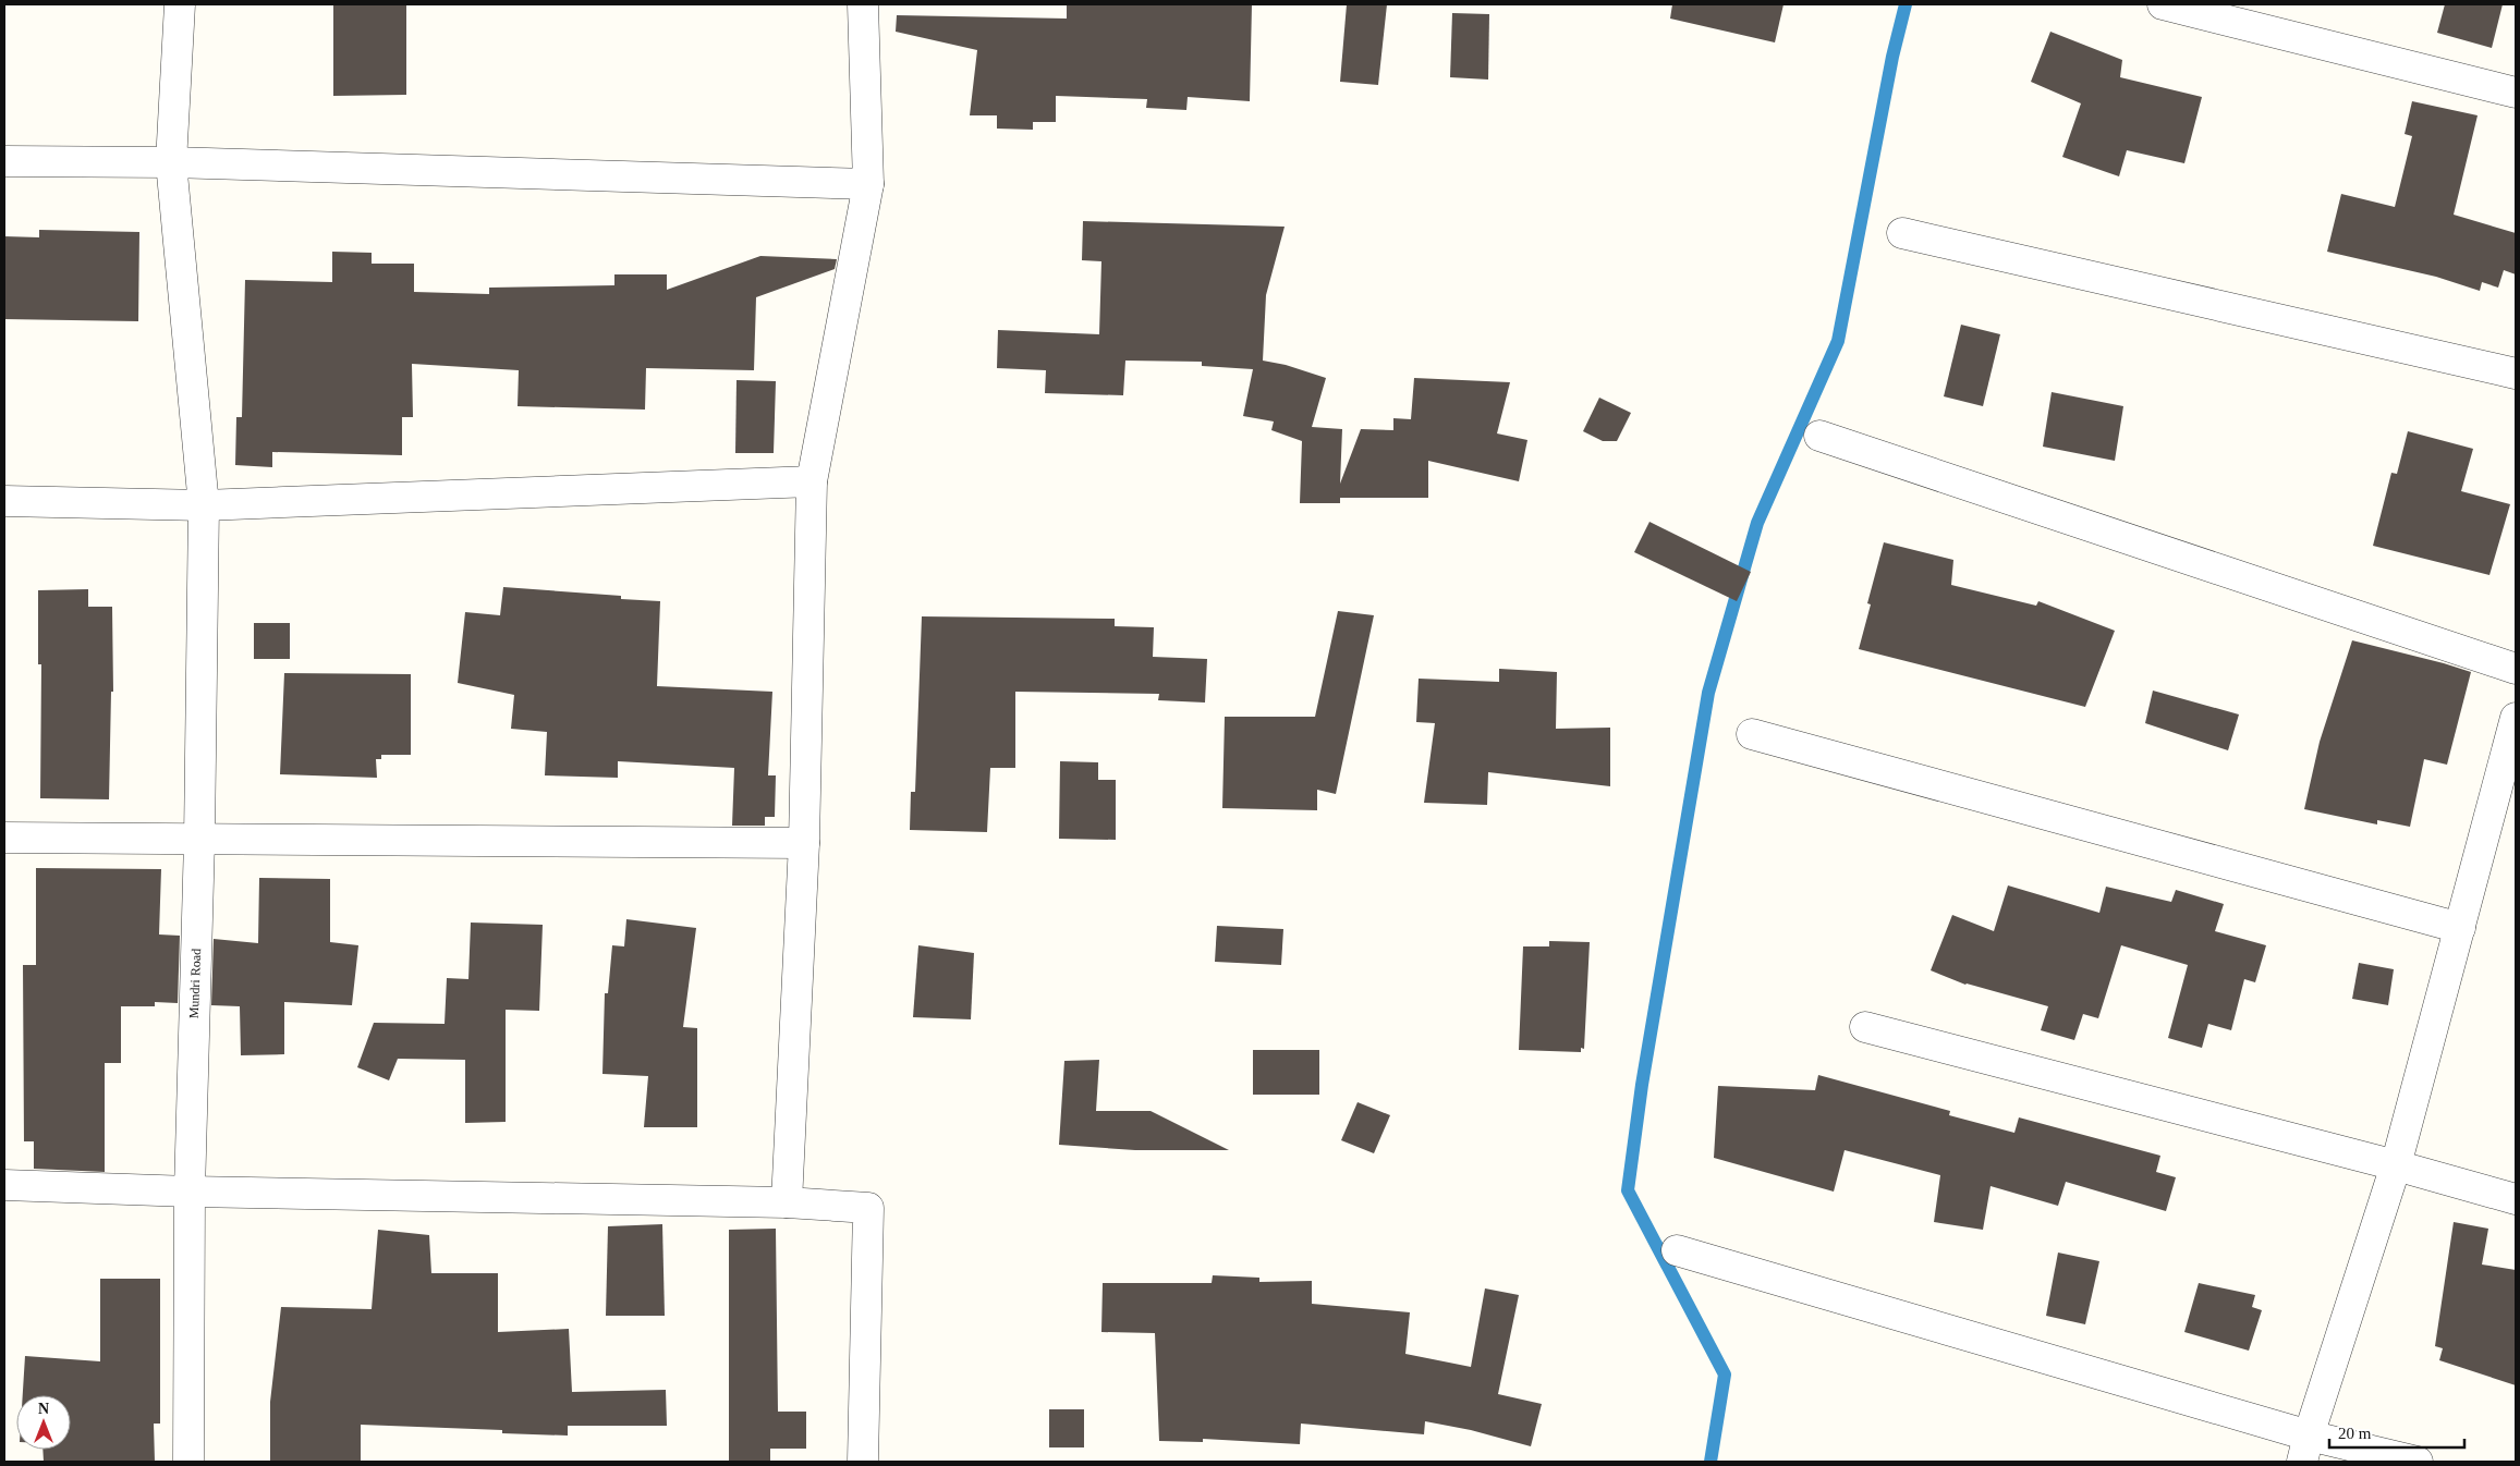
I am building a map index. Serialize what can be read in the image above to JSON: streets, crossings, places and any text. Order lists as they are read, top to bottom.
{
  "streets": {
    "street": ["Mundri Road"]
  },
  "scale_bar": "20 m",
  "north": "top"
}
